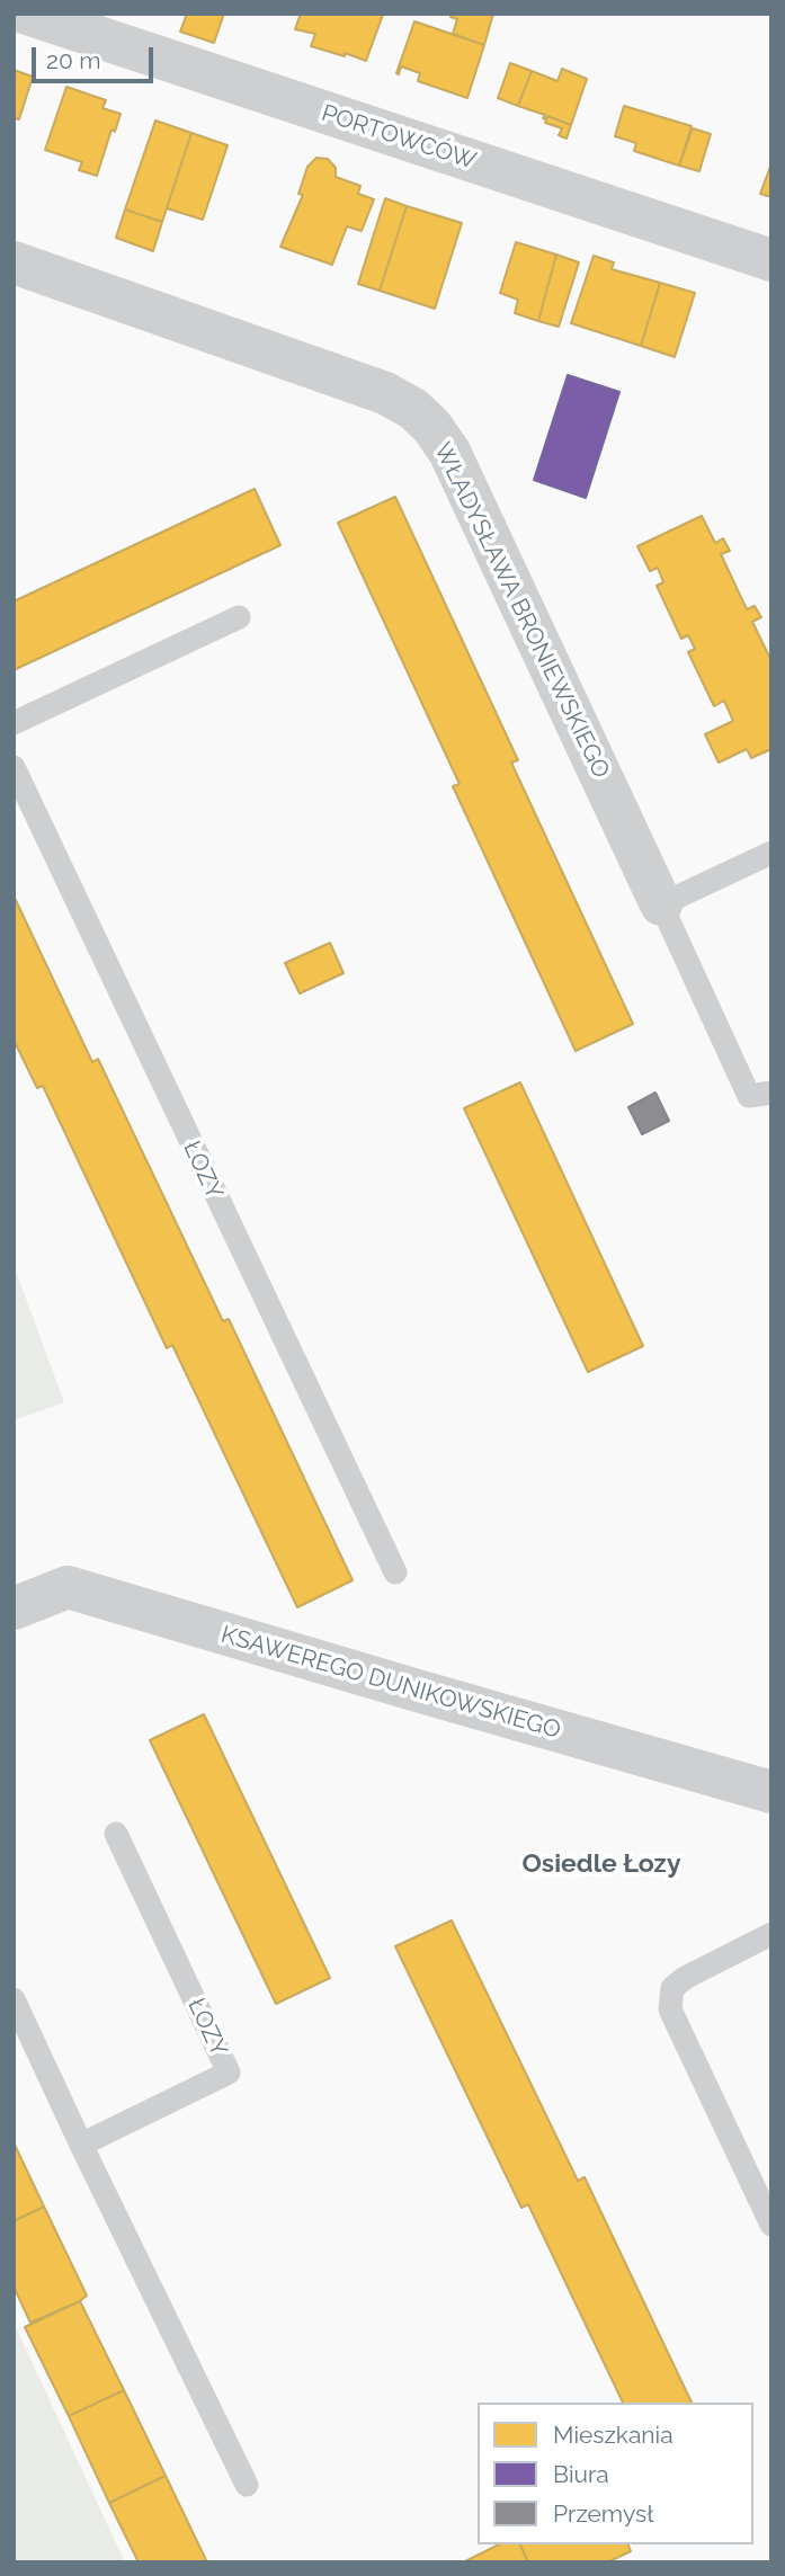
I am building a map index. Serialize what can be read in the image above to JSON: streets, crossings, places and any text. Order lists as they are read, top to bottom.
{
  "streets": {
    "street": ["PORTOWCÓW", "WŁADYSŁAWA BRONIEWSKIEGO", "KSAWEREGO DUNIKOWSKIEGO"],
    "lane": ["ŁOZY"]
  },
  "districts": ["Osiedle Łozy"],
  "legend": ["Mieszkania", "Biura", "Przemysł"],
  "scale_bar": "20 m"
}
